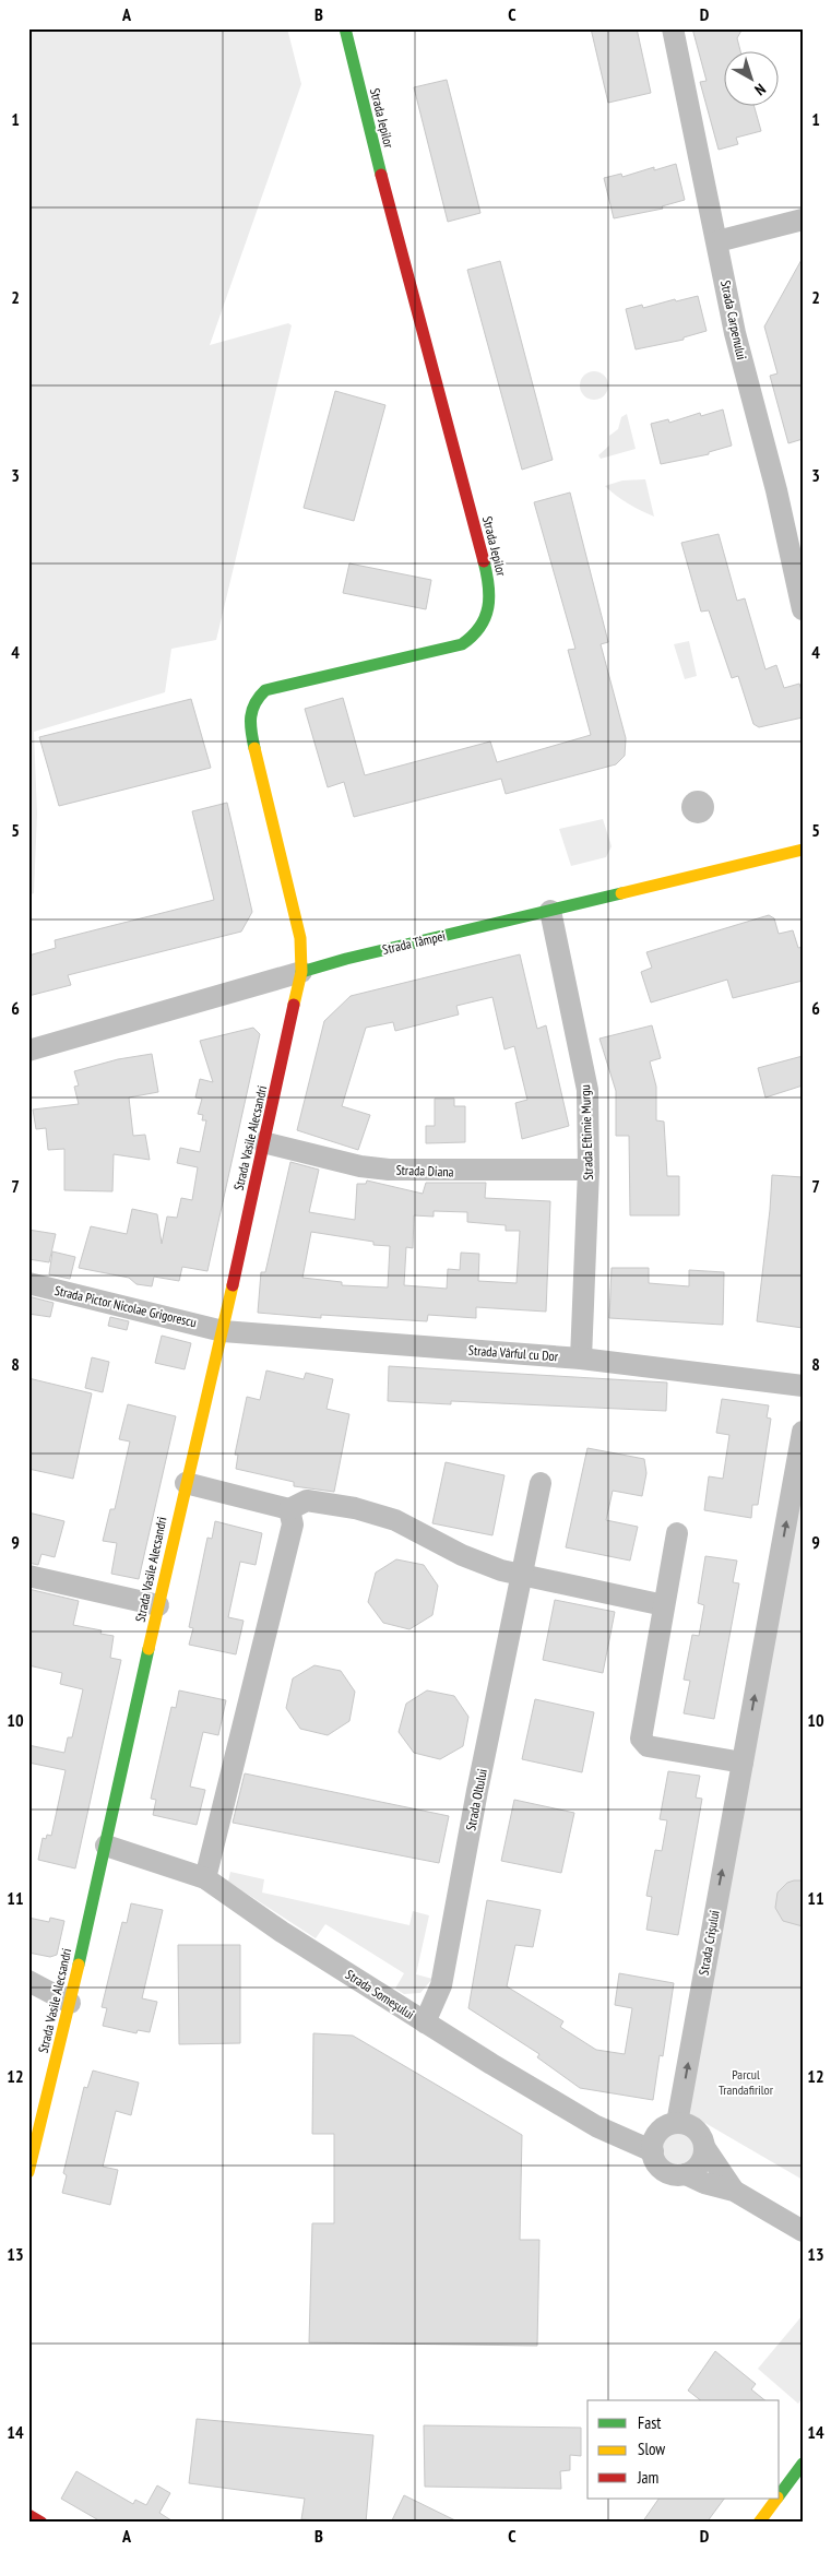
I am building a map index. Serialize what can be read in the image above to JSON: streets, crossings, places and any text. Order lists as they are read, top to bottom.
{
  "streets": {
    "street": [
      "Strada Jepilor",
      "Strada Carpenului",
      "Strada Tâmpei",
      "Strada Eftimie Murgu",
      "Strada Vasile Alecsandri",
      "Strada Diana",
      "Strada Pictor Nicolae Grigorescu",
      "Strada Vârful cu Dor",
      "Strada Oltului",
      "Strada Crișului",
      "Strada Someșului"
    ]
  },
  "crossings": [
    ["Strada Jepilor", "Strada Tâmpei"],
    ["Strada Jepilor", "Strada Vasile Alecsandri"],
    ["Strada Tâmpei", "Strada Eftimie Murgu"],
    ["Strada Tâmpei", "Strada Vasile Alecsandri"],
    ["Strada Eftimie Murgu", "Strada Diana"],
    ["Strada Eftimie Murgu", "Strada Vârful cu Dor"],
    ["Strada Vasile Alecsandri", "Strada Diana"],
    ["Strada Vasile Alecsandri", "Strada Pictor Nicolae Grigorescu"],
    ["Strada Vasile Alecsandri", "Strada Vârful cu Dor"],
    ["Strada Vasile Alecsandri", "Strada Someșului"],
    ["Strada Pictor Nicolae Grigorescu", "Strada Vârful cu Dor"],
    ["Strada Oltului", "Strada Someșului"],
    ["Strada Crișului", "Strada Someșului"]
  ],
  "one_way": ["Strada Crișului"],
  "parks": ["Parcul Trandafirilor"],
  "legend": ["Fast", "Slow", "Jam"],
  "north": "bottom right",
  "grid": {
    "columns": [
      "A",
      "B",
      "C",
      "D"
    ],
    "rows": [
      "1",
      "2",
      "3",
      "4",
      "5",
      "6",
      "7",
      "8",
      "9",
      "10",
      "11",
      "12",
      "13",
      "14"
    ]
  }
}
